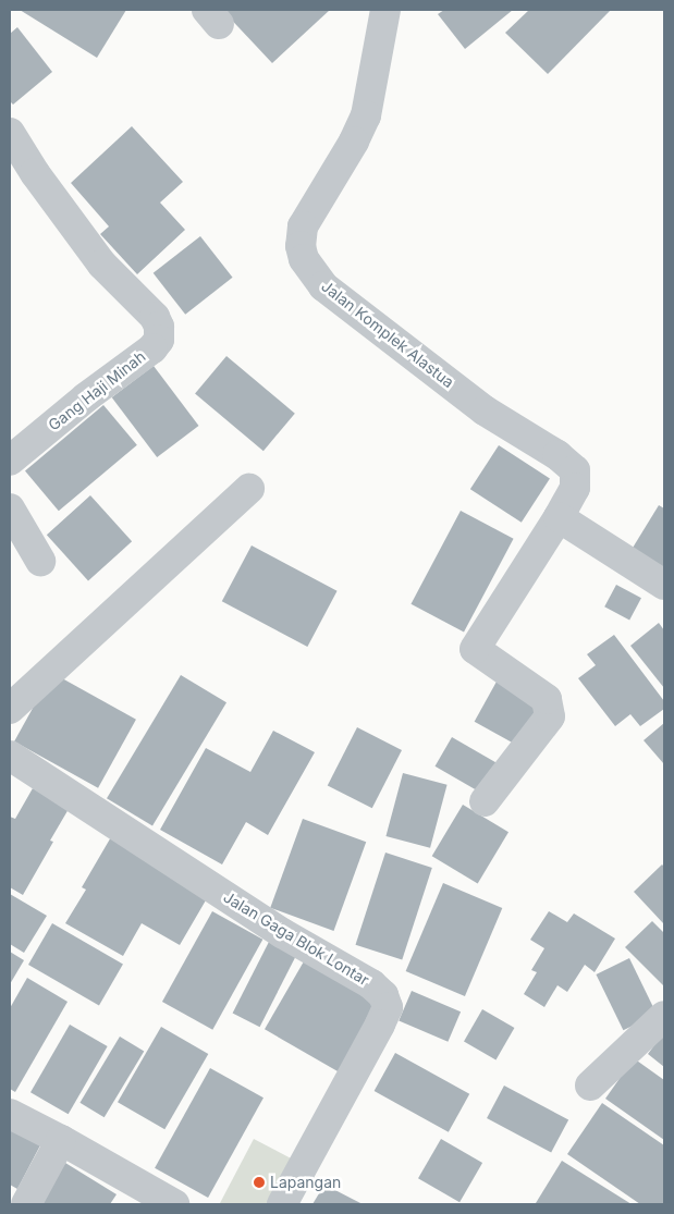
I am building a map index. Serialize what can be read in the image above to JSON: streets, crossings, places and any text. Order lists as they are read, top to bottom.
{
  "streets": {
    "street": ["Jalan Komplek Alastua", "Gang Haji Minah", "Jalan Gaga Blok Lontar"]
  },
  "places": ["Lapangan"]
}
